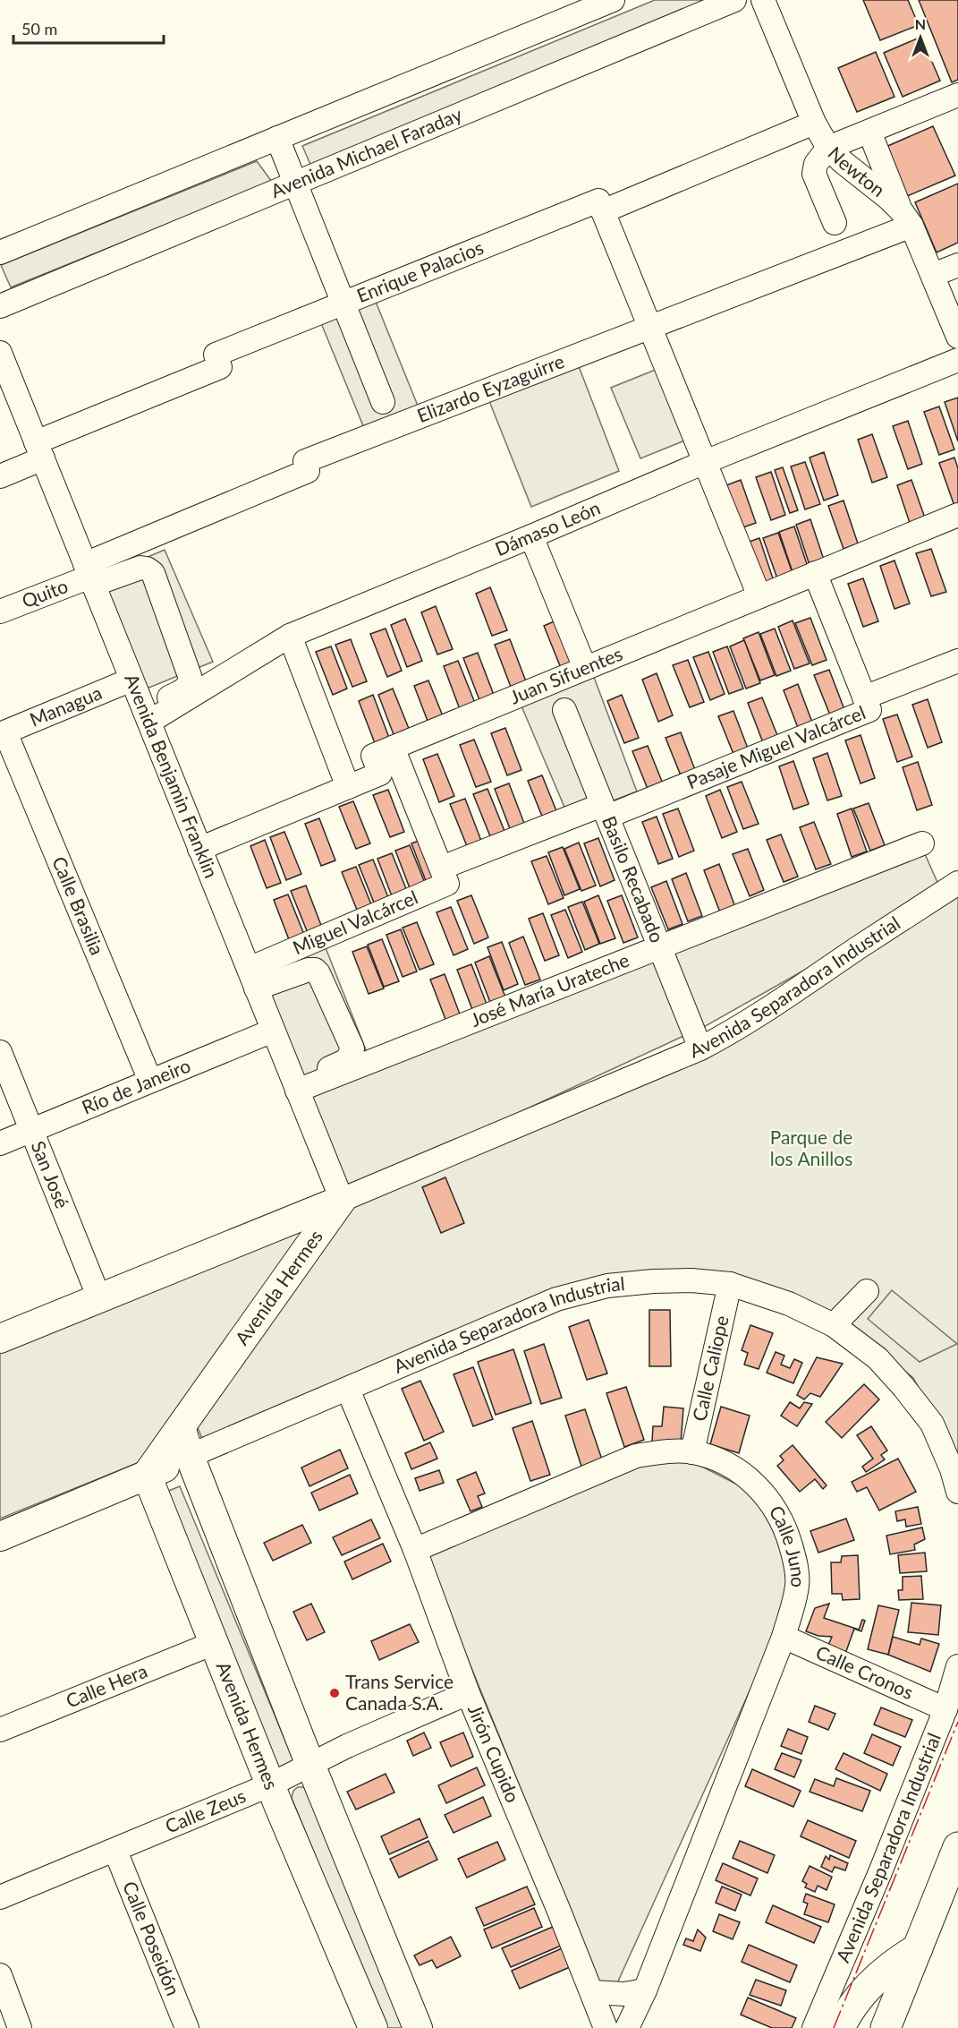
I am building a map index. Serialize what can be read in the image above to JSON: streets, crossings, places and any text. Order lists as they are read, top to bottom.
{
  "streets": {
    "main road": ["Avenida Separadora Industrial", "Avenida Hermes"],
    "street": [
      "Avenida Michael Faraday",
      "Newton",
      "Enrique Palacios",
      "Elizardo Eyzaguirre",
      "Dámaso León",
      "Quito",
      "Juan Sifuentes",
      "Managua",
      "Pasaje Miguel Valcárcel",
      "Avenida Benjamin Franklin",
      "Basilo Recabado",
      "Calle Brasilia",
      "Miguel Valcárcel",
      "José María Urateche",
      "Río de Janeiro",
      "San José",
      "Calle Caliope",
      "Calle Juno",
      "Calle Cronos",
      "Calle Hera",
      "Jirón Cupido",
      "Calle Zeus",
      "Calle Poseidón"
    ]
  },
  "crossings": [
    ["Newton", "Elizardo Eyzaguirre"],
    ["Enrique Palacios", "Avenida Benjamin Franklin"],
    ["Elizardo Eyzaguirre", "Quito"],
    ["Elizardo Eyzaguirre", "Avenida Benjamin Franklin"],
    ["Dámaso León", "Avenida Benjamin Franklin"],
    ["Quito", "Avenida Benjamin Franklin"],
    ["Juan Sifuentes", "Avenida Benjamin Franklin"],
    ["Managua", "Avenida Benjamin Franklin"],
    ["Managua", "Calle Brasilia"],
    ["Pasaje Miguel Valcárcel", "Basilo Recabado"],
    ["Avenida Benjamin Franklin", "Miguel Valcárcel"],
    ["Avenida Benjamin Franklin", "Avenida Separadora Industrial"],
    ["Avenida Benjamin Franklin", "José María Urateche"],
    ["Avenida Benjamin Franklin", "Río de Janeiro"],
    ["Avenida Benjamin Franklin", "Avenida Hermes"],
    ["Basilo Recabado", "Avenida Separadora Industrial"],
    ["Basilo Recabado", "José María Urateche"],
    ["Calle Brasilia", "Río de Janeiro"],
    ["Avenida Separadora Industrial", "San José"],
    ["Avenida Separadora Industrial", "Avenida Hermes"],
    ["Avenida Separadora Industrial", "Calle Caliope"],
    ["Avenida Separadora Industrial", "Calle Cronos"],
    ["Avenida Separadora Industrial", "Jirón Cupido"],
    ["Río de Janeiro", "San José"],
    ["Avenida Hermes", "Calle Hera"],
    ["Avenida Hermes", "Calle Zeus"],
    ["Calle Caliope", "Calle Juno"],
    ["Calle Juno", "Calle Cronos"],
    ["Calle Juno", "Jirón Cupido"],
    ["Jirón Cupido", "Calle Zeus"],
    ["Calle Zeus", "Calle Poseidón"]
  ],
  "parks": ["Parque de los Anillos"],
  "places": ["Trans Service Canada S.A."],
  "scale_bar": "50 m",
  "north": "top"
}
